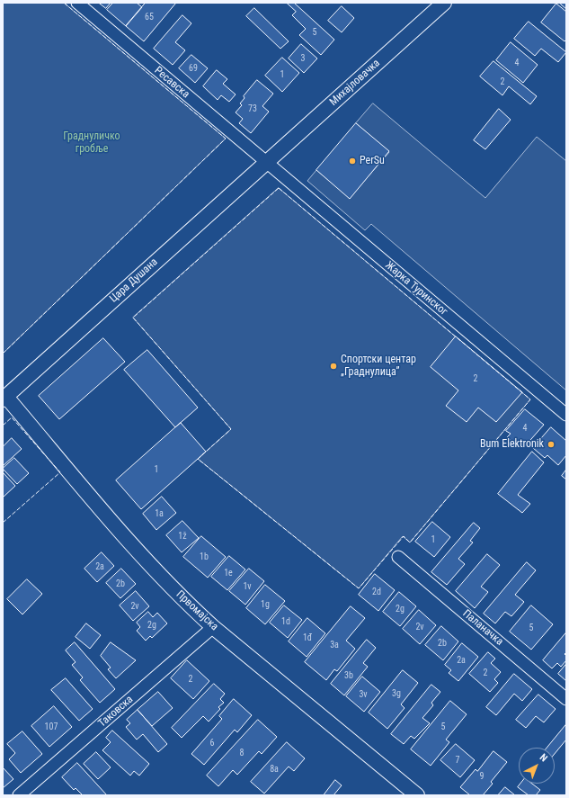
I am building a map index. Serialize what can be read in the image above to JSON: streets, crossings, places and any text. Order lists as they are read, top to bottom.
{
  "streets": {
    "street": [
      "Ресавска",
      "Михајловачка",
      "Цара Душана",
      "Жарка Туринског",
      "Првомајска",
      "Паланачка",
      "Таковска"
    ]
  },
  "crossings": [
    ["Ресавска", "Михајловачка"],
    ["Ресавска", "Цара Душана"],
    ["Ресавска", "Жарка Туринског"],
    ["Михајловачка", "Цара Душана"],
    ["Михајловачка", "Жарка Туринског"],
    ["Цара Душана", "Жарка Туринског"],
    ["Цара Душана", "Првомајска"],
    ["Првомајска", "Таковска"]
  ],
  "parks": ["Граднуличко гробље"],
  "places": ["PerSu", "Спортски центар „Граднулица”", "Bum Elektronik"],
  "house_numbers": [
    "65",
    "5",
    "3",
    "4",
    "69",
    "1",
    "2",
    "73",
    "2",
    "4",
    "1",
    "1a",
    "1ž",
    "1",
    "1b",
    "2a",
    "1e",
    "2b",
    "1v",
    "2d",
    "1g",
    "2v",
    "2g",
    "1d",
    "2g",
    "2v",
    "5",
    "1đ",
    "2b",
    "3a",
    "2a",
    "2",
    "3b",
    "2",
    "3g",
    "3v",
    "107",
    "5",
    "6",
    "8",
    "7",
    "8a",
    "9"
  ],
  "north": "top right"
}
